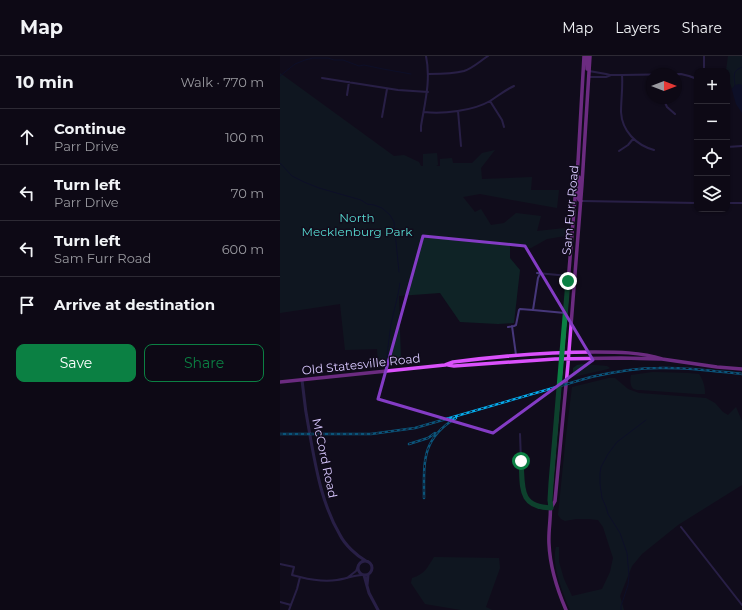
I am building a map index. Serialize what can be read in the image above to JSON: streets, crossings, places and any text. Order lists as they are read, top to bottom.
{
  "streets": {
    "main road": ["Sam Furr Road", "Old Statesville Road"],
    "street": ["McCord Road"]
  },
  "crossings": [
    ["Sam Furr Road", "Old Statesville Road"],
    ["Old Statesville Road", "McCord Road"]
  ],
  "parks": ["North Mecklenburg Park"],
  "north": "right",
  "page": {
    "header": "Map",
    "nav": ["Map", "Layers", "Share"],
    "heading": ["10 min", "Walk · 770 m"],
    "map_buttons": ["+", "−"],
    "list": [
      ["Continue", "Parr Drive", "100 m"],
      ["Turn left", "Parr Drive", "70 m"],
      ["Turn left", "Sam Furr Road", "600 m"],
      "Arrive at destination"
    ],
    "buttons": ["Save", "Share"]
  }
}
